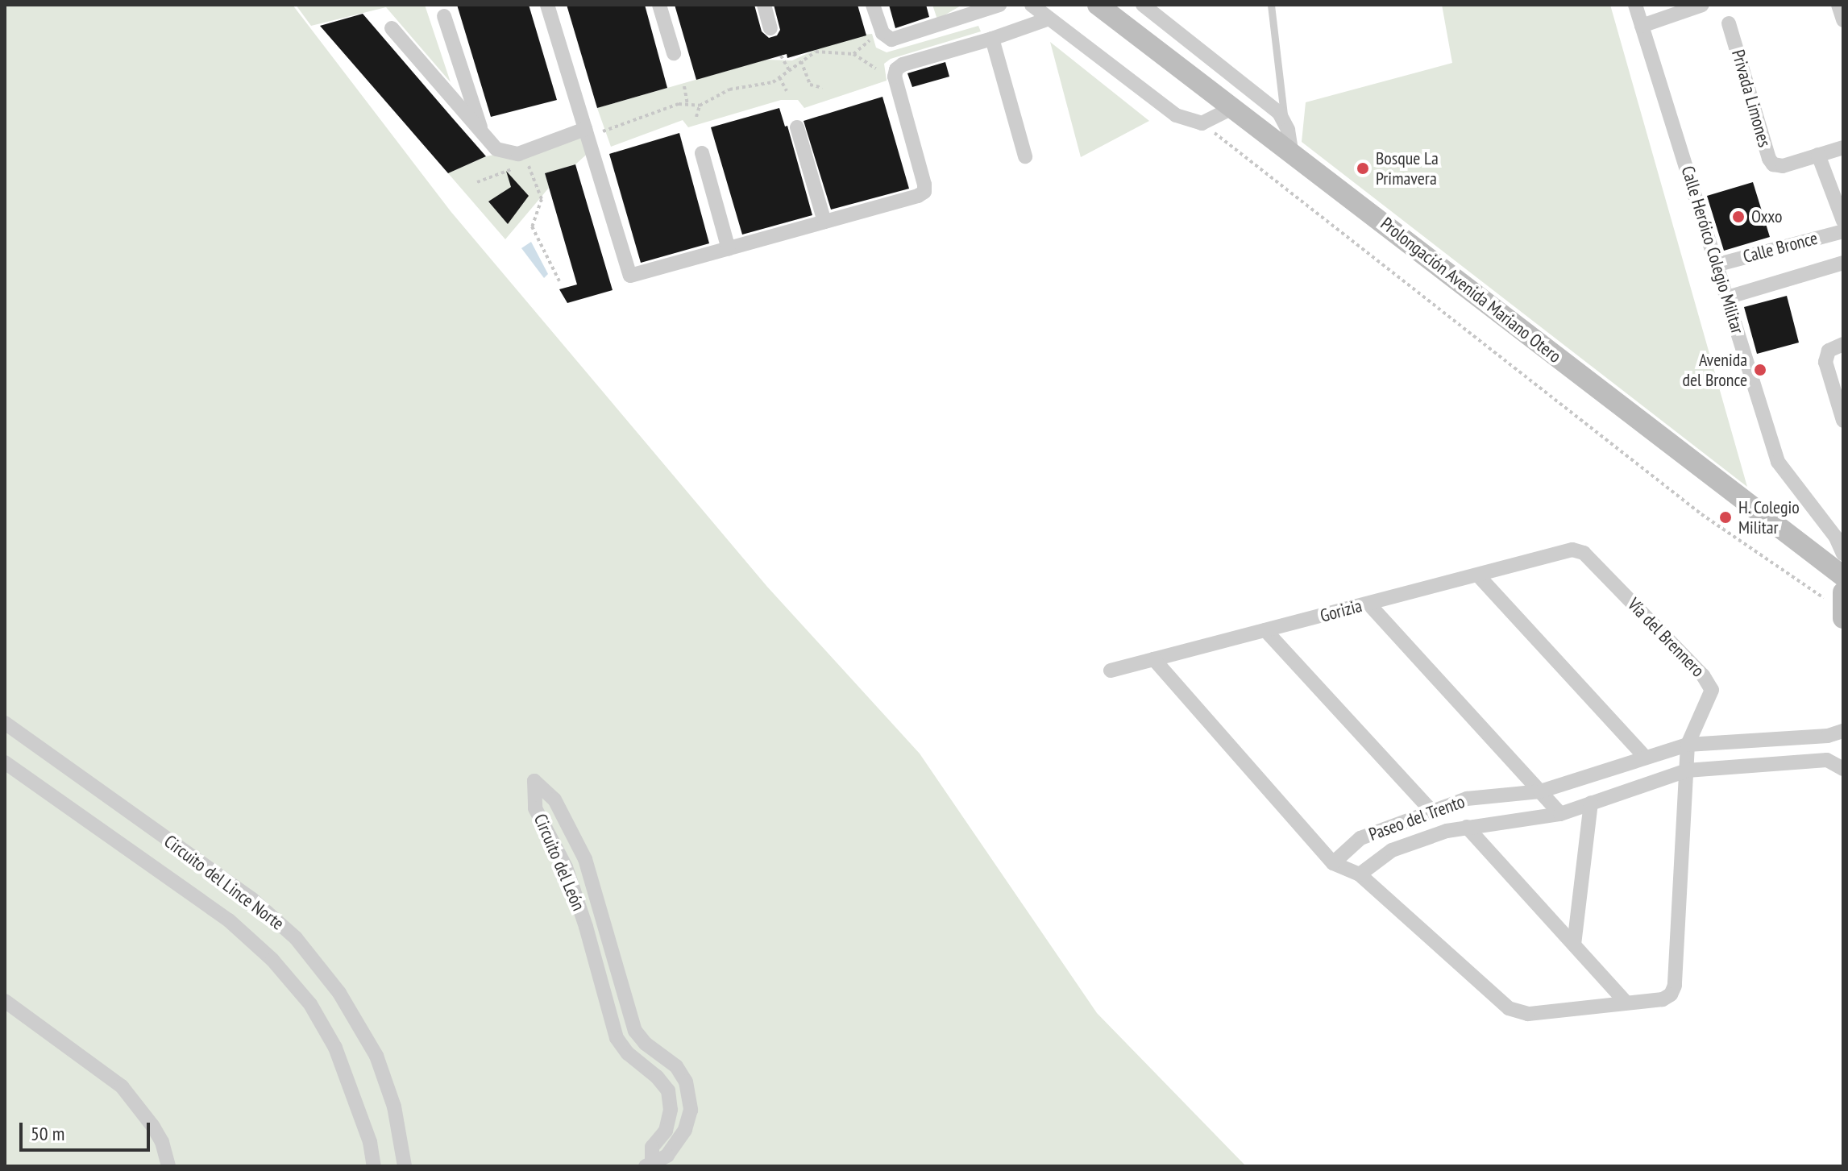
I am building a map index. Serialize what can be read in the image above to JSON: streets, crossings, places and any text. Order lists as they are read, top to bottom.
{
  "streets": {
    "street": [
      "Privada Limones",
      "Calle Bronce",
      "Calle Heróico Colegio Militar",
      "Prolongación Avenida Mariano Otero",
      "Gorizia",
      "Vía del Brennero",
      "Paseo del Trento",
      "Circuito del León",
      "Circuito del Lince Norte"
    ]
  },
  "crossings": [
    ["Calle Bronce", "Calle Heróico Colegio Militar"],
    ["Gorizia", "Vía del Brennero"],
    ["Vía del Brennero", "Paseo del Trento"]
  ],
  "places": [
    "Bosque La Primavera",
    "Oxxo",
    "Avenida del Bronce",
    "H. Colegio Militar"
  ],
  "scale_bar": "50 m"
}
